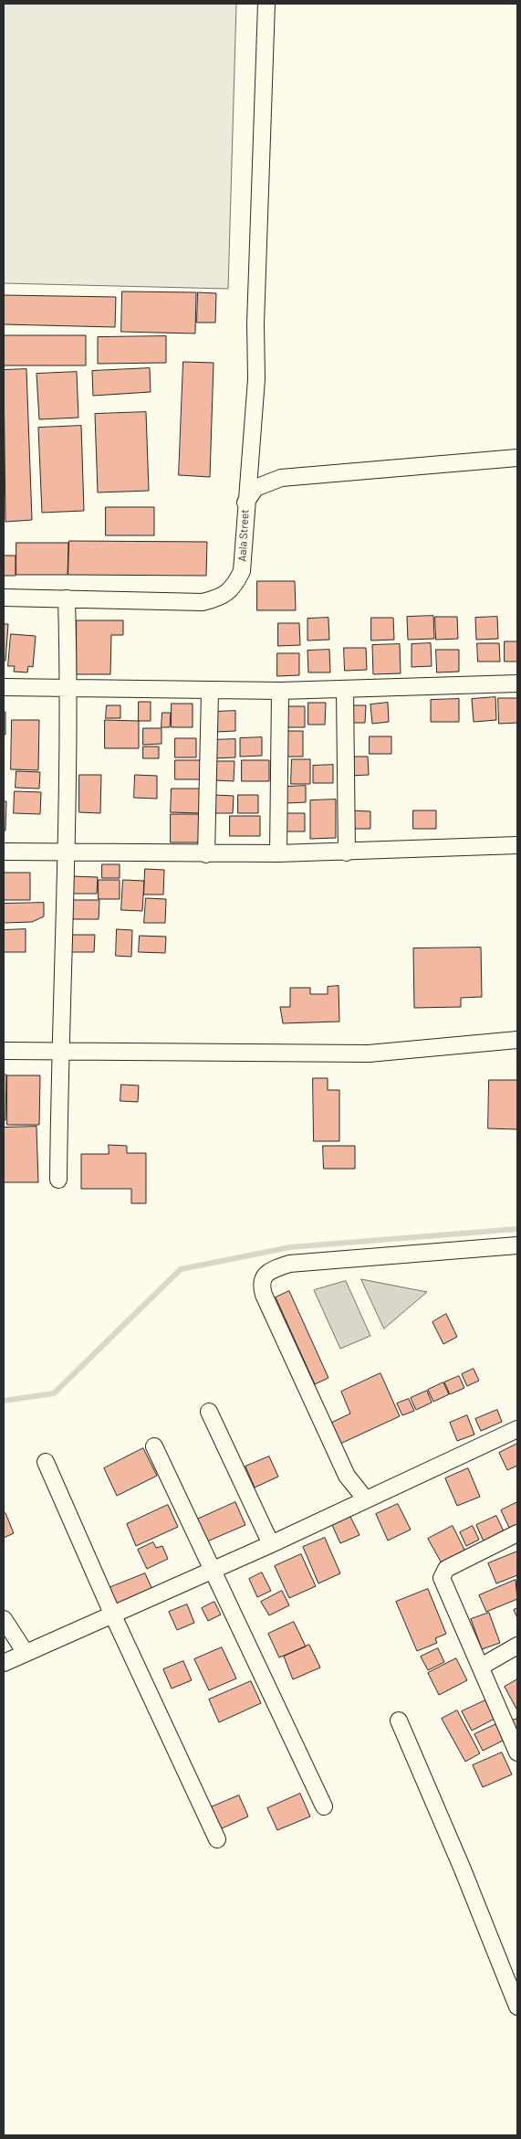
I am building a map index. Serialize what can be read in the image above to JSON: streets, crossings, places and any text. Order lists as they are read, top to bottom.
{
  "streets": {
    "street": ["Aala Street"]
  }
}
